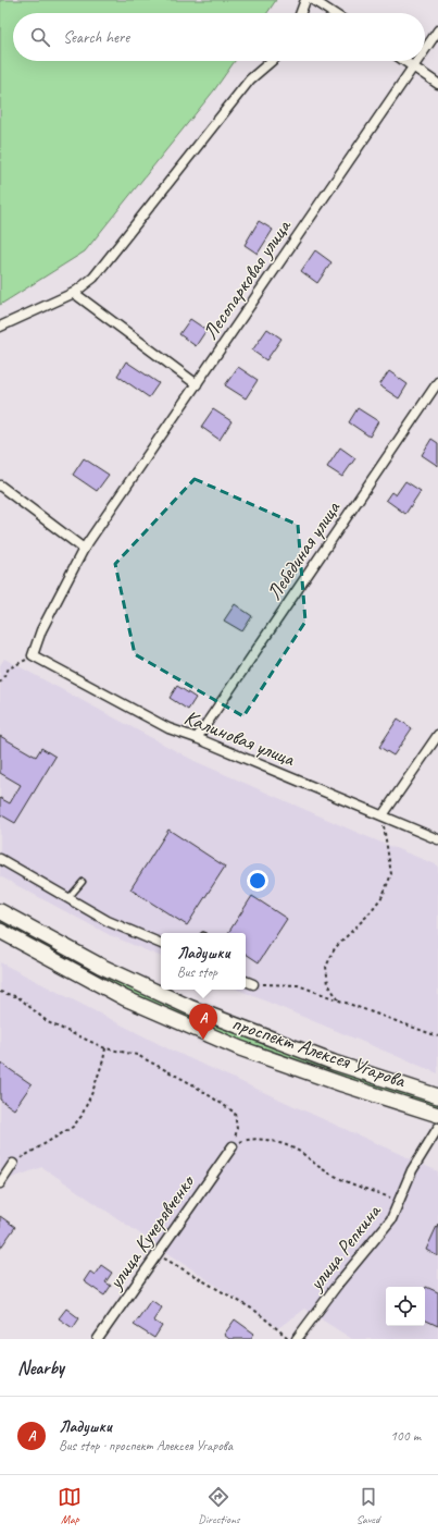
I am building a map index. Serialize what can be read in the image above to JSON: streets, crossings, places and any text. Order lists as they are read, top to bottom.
{
  "streets": {
    "main road": ["проспект Алексея Угарова"],
    "street": [
      "Лесопарковая улица",
      "Лебединая улица",
      "Калиновая улица",
      "улица Кучерявченко",
      "улица Репкина"
    ]
  },
  "crossings": [
    ["Лесопарковая улица", "Калиновая улица"],
    ["Лебединая улица", "Калиновая улица"]
  ],
  "page": {
    "search": "Search here",
    "popup": ["Ладушки", "Bus stop"],
    "pins": "A",
    "heading": "Nearby",
    "list": [
      {
        "mark": "A",
        "name": "Ладушки",
        "note": "Bus stop · проспект Алексея Угарова",
        "value": "100 m"
      }
    ],
    "nav": ["Map", "Directions", "Saved"]
  }
}
